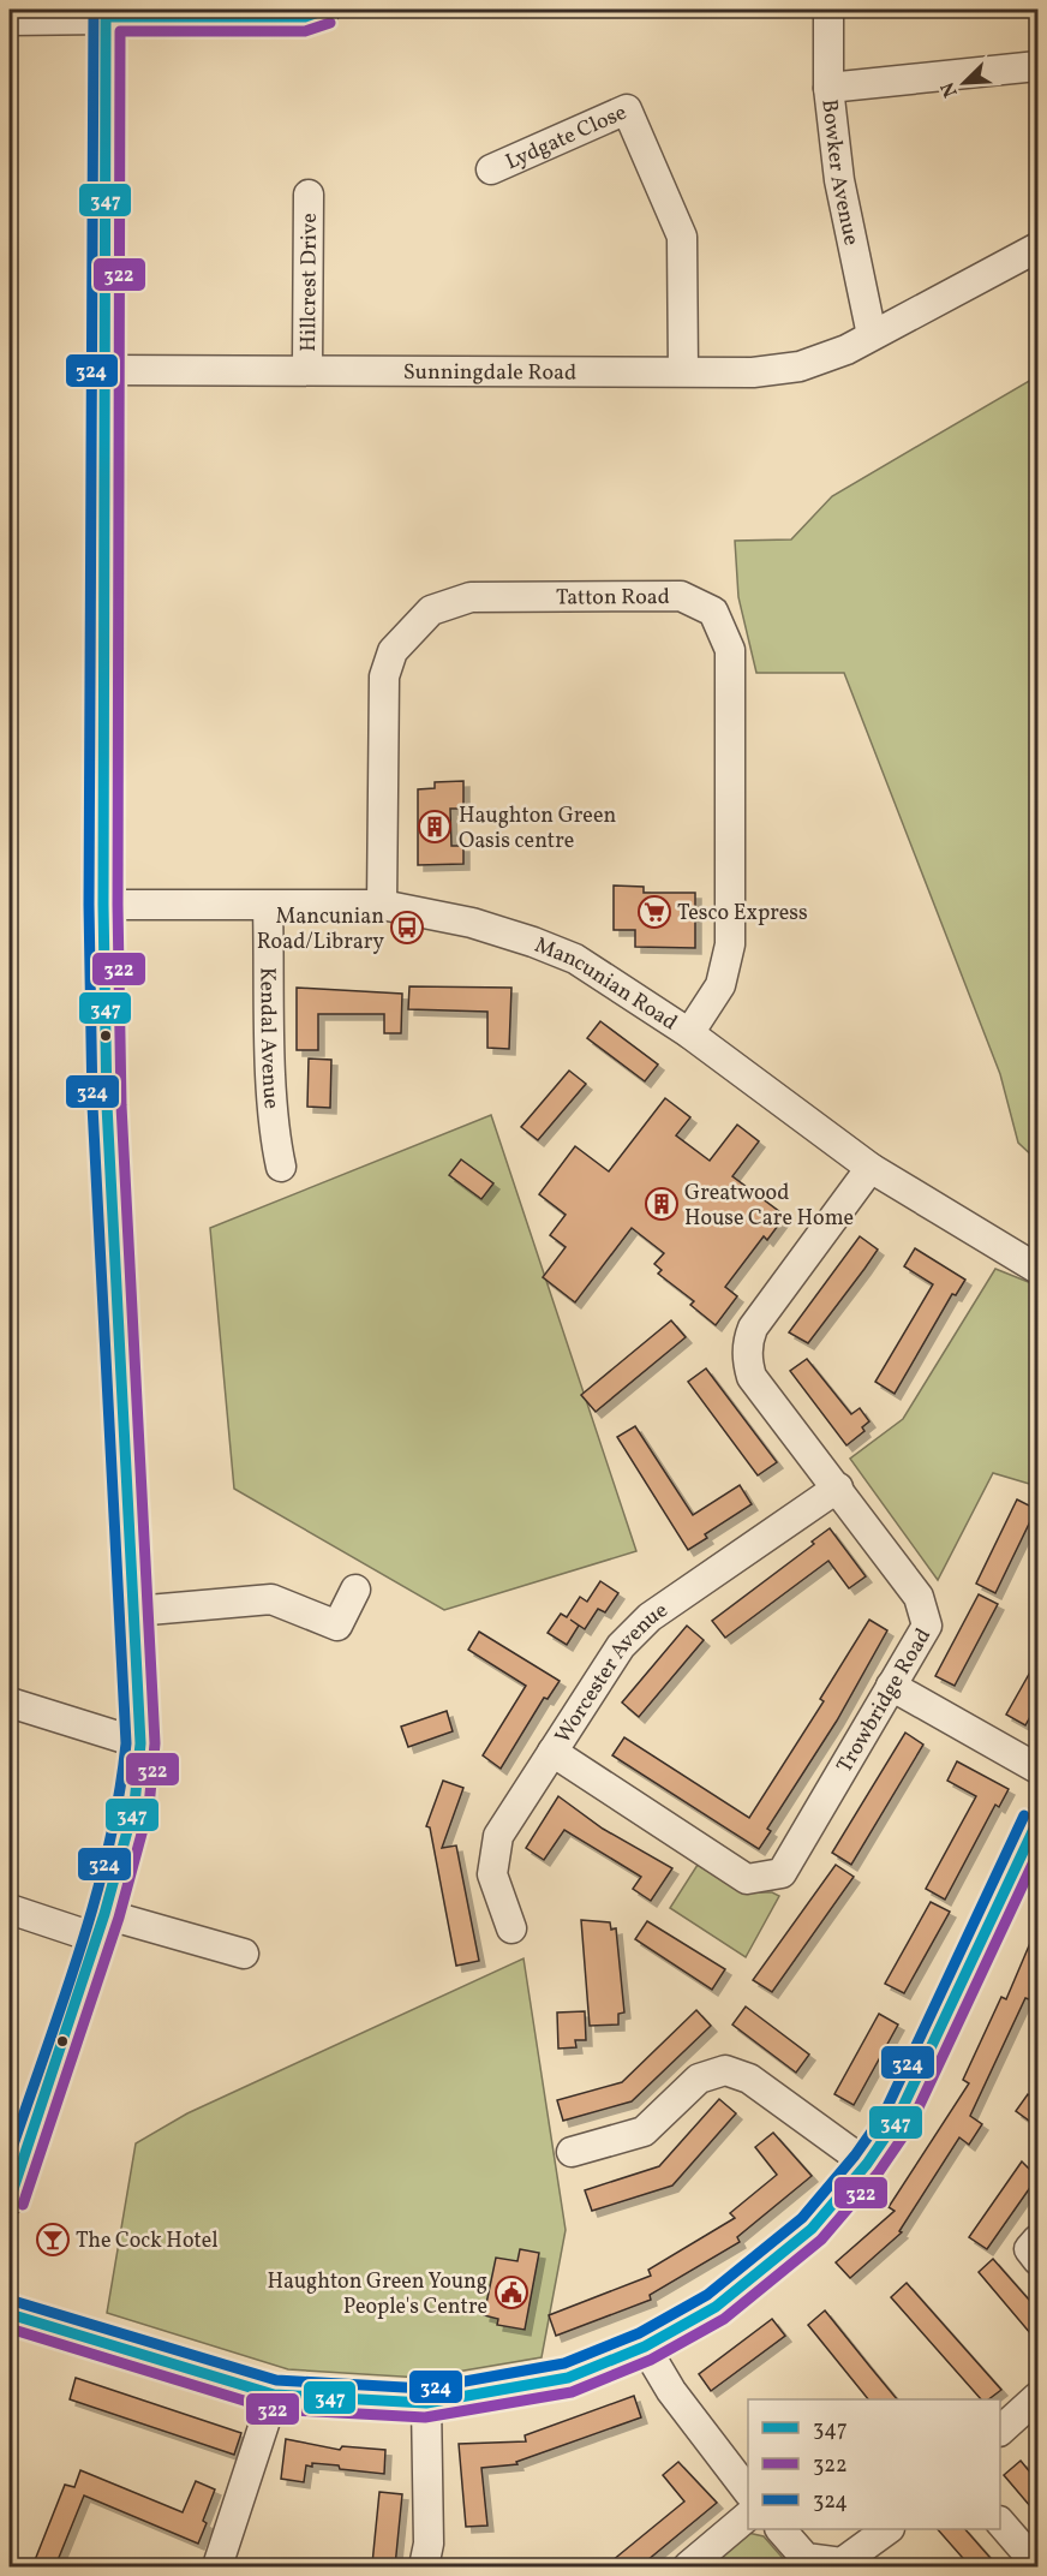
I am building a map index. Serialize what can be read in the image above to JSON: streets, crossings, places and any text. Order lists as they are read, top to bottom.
{
  "streets": {
    "street": [
      "Lydgate Close",
      "Bowker Avenue",
      "Hillcrest Drive",
      "Sunningdale Road",
      "Tatton Road",
      "Mancunian Road",
      "Kendal Avenue",
      "Worcester Avenue",
      "Trowbridge Road"
    ]
  },
  "crossings": [
    ["Lydgate Close", "Sunningdale Road"],
    ["Bowker Avenue", "Sunningdale Road"],
    ["Hillcrest Drive", "Sunningdale Road"],
    ["Tatton Road", "Mancunian Road"],
    ["Mancunian Road", "Kendal Avenue"],
    ["Mancunian Road", "Trowbridge Road"],
    ["Worcester Avenue", "Trowbridge Road"]
  ],
  "places": {
    "building": ["Haughton Green Oasis centre", "Greatwood House Care Home"],
    "supermarket": ["Tesco Express"],
    "bus stop": ["Mancunian Road/Library"],
    "bar": ["The Cock Hotel"],
    "public building": ["Haughton Green Young People's Centre"]
  },
  "lines": ["transit line 347", "transit line 324", "transit line 322"],
  "legend": ["347", "322", "324"],
  "north": "bottom left"
}
